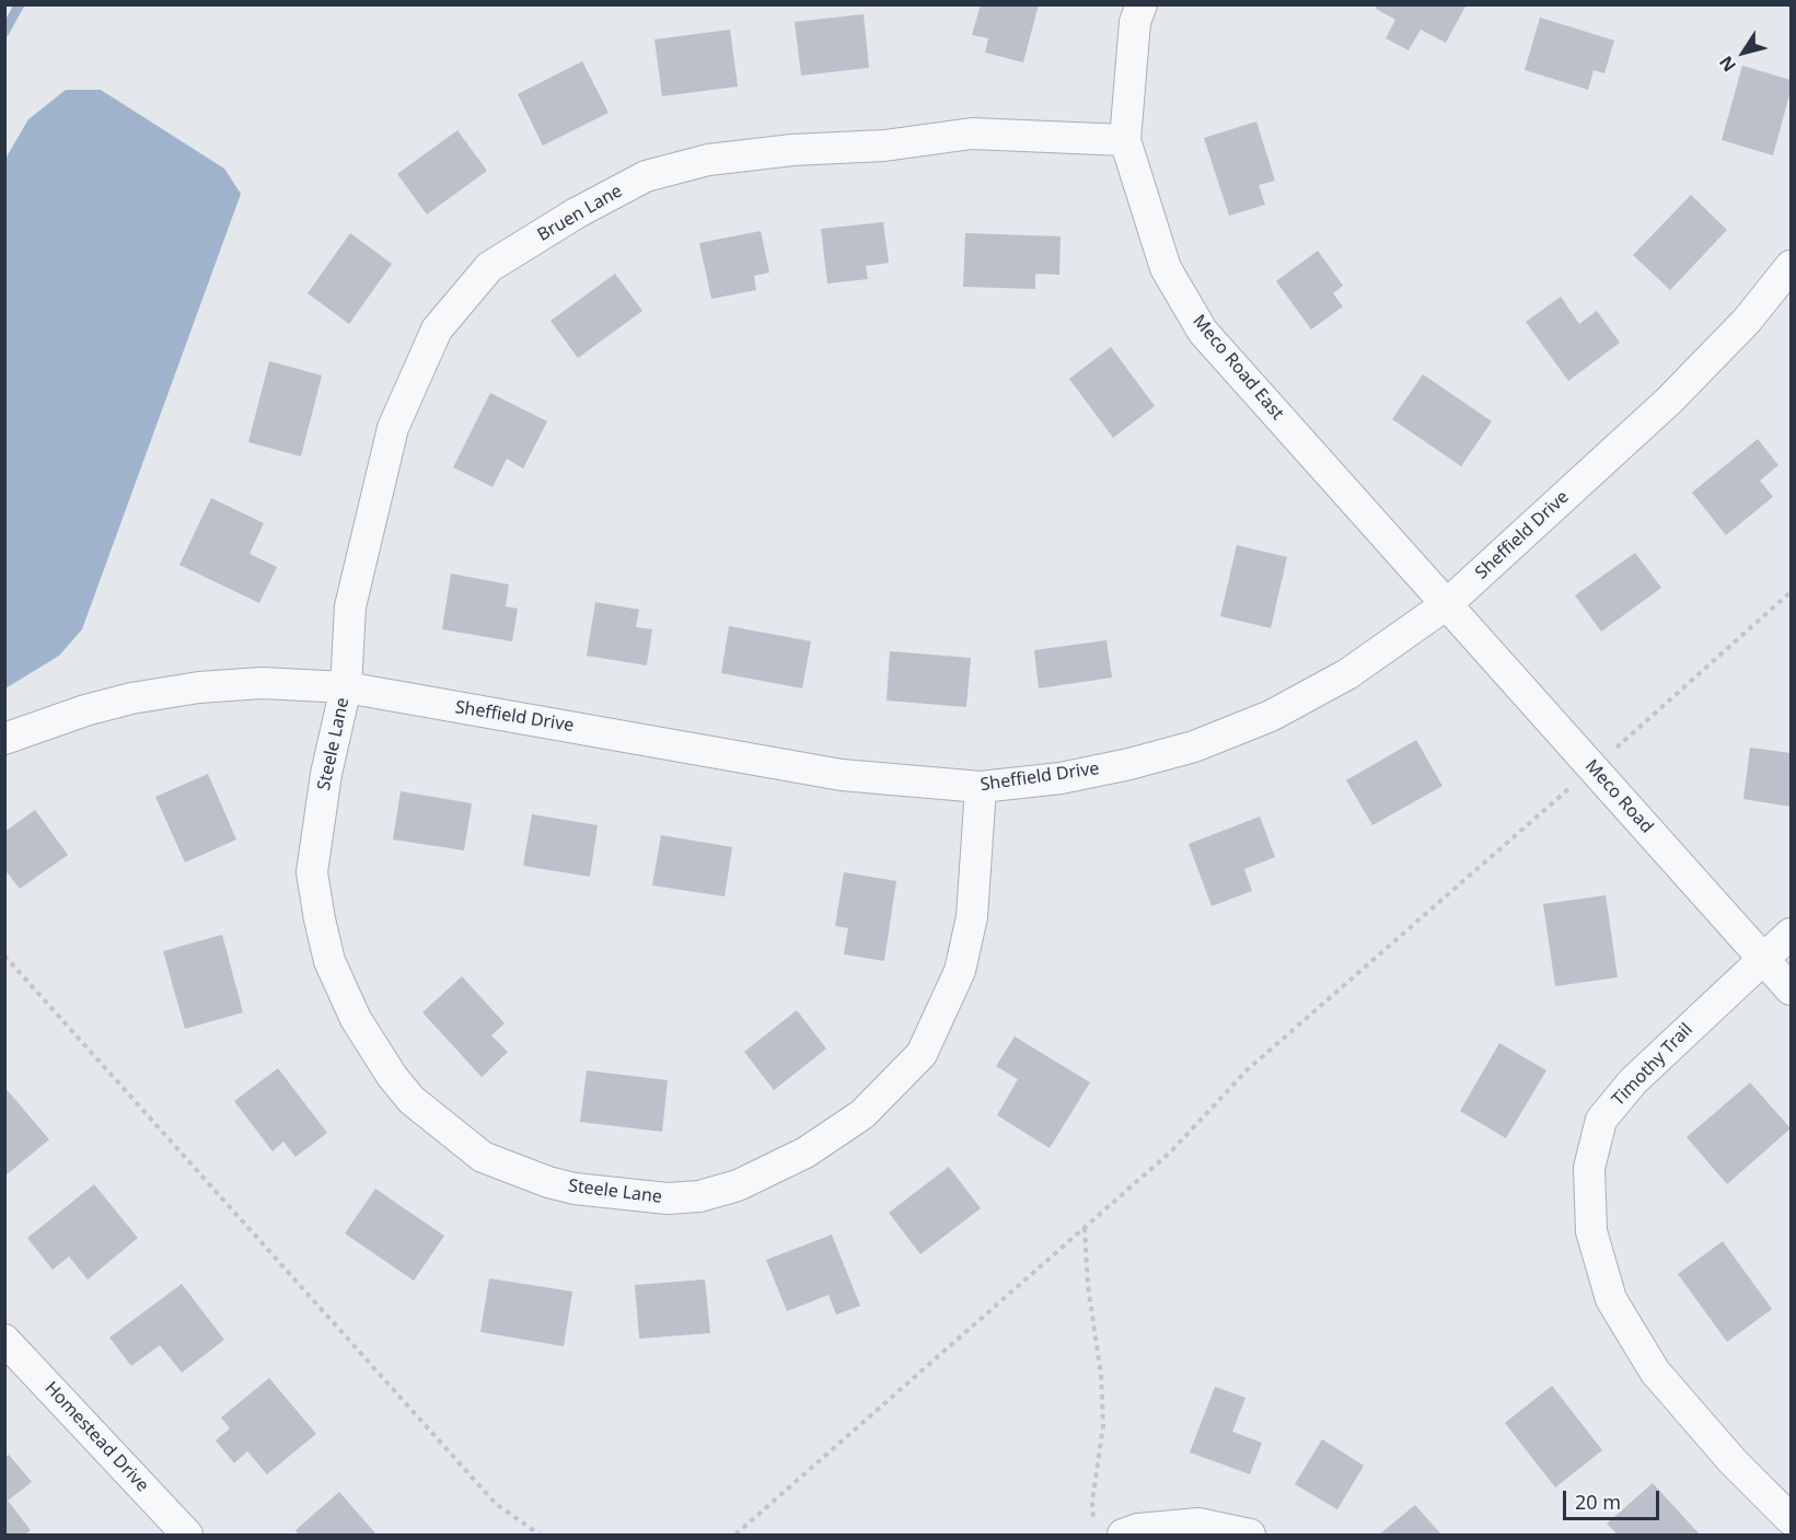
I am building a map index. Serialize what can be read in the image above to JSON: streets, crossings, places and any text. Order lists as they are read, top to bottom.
{
  "streets": {
    "street": [
      "Bruen Lane",
      "Meco Road East",
      "Sheffield Drive",
      "Steele Lane",
      "Meco Road",
      "Timothy Trail",
      "Homestead Drive"
    ]
  },
  "crossings": [
    ["Bruen Lane", "Meco Road East"],
    ["Bruen Lane", "Sheffield Drive"],
    ["Bruen Lane", "Steele Lane"],
    ["Meco Road East", "Sheffield Drive"],
    ["Meco Road East", "Meco Road"],
    ["Sheffield Drive", "Steele Lane"],
    ["Sheffield Drive", "Meco Road"],
    ["Meco Road", "Timothy Trail"]
  ],
  "scale_bar": "20 m",
  "north": "bottom left"
}
